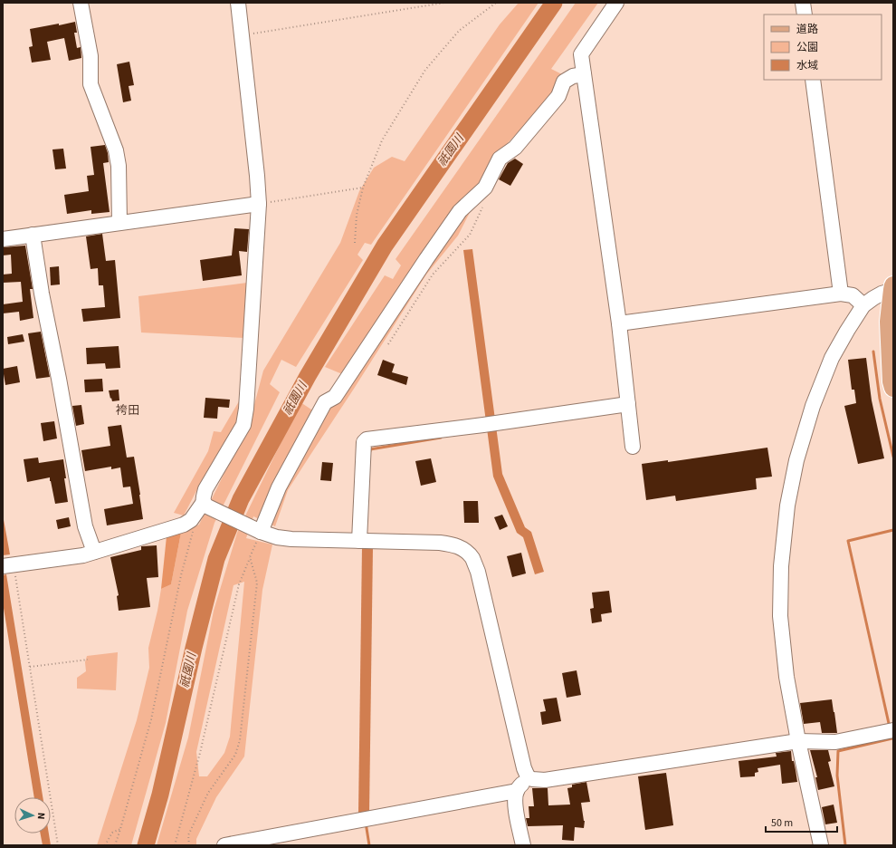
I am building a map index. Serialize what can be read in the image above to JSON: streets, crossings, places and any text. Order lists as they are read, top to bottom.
{
  "districts": ["袴田"],
  "water": ["祇園川"],
  "legend": ["道路", "公園", "水域"],
  "scale_bar": "50 m",
  "north": "right"
}
